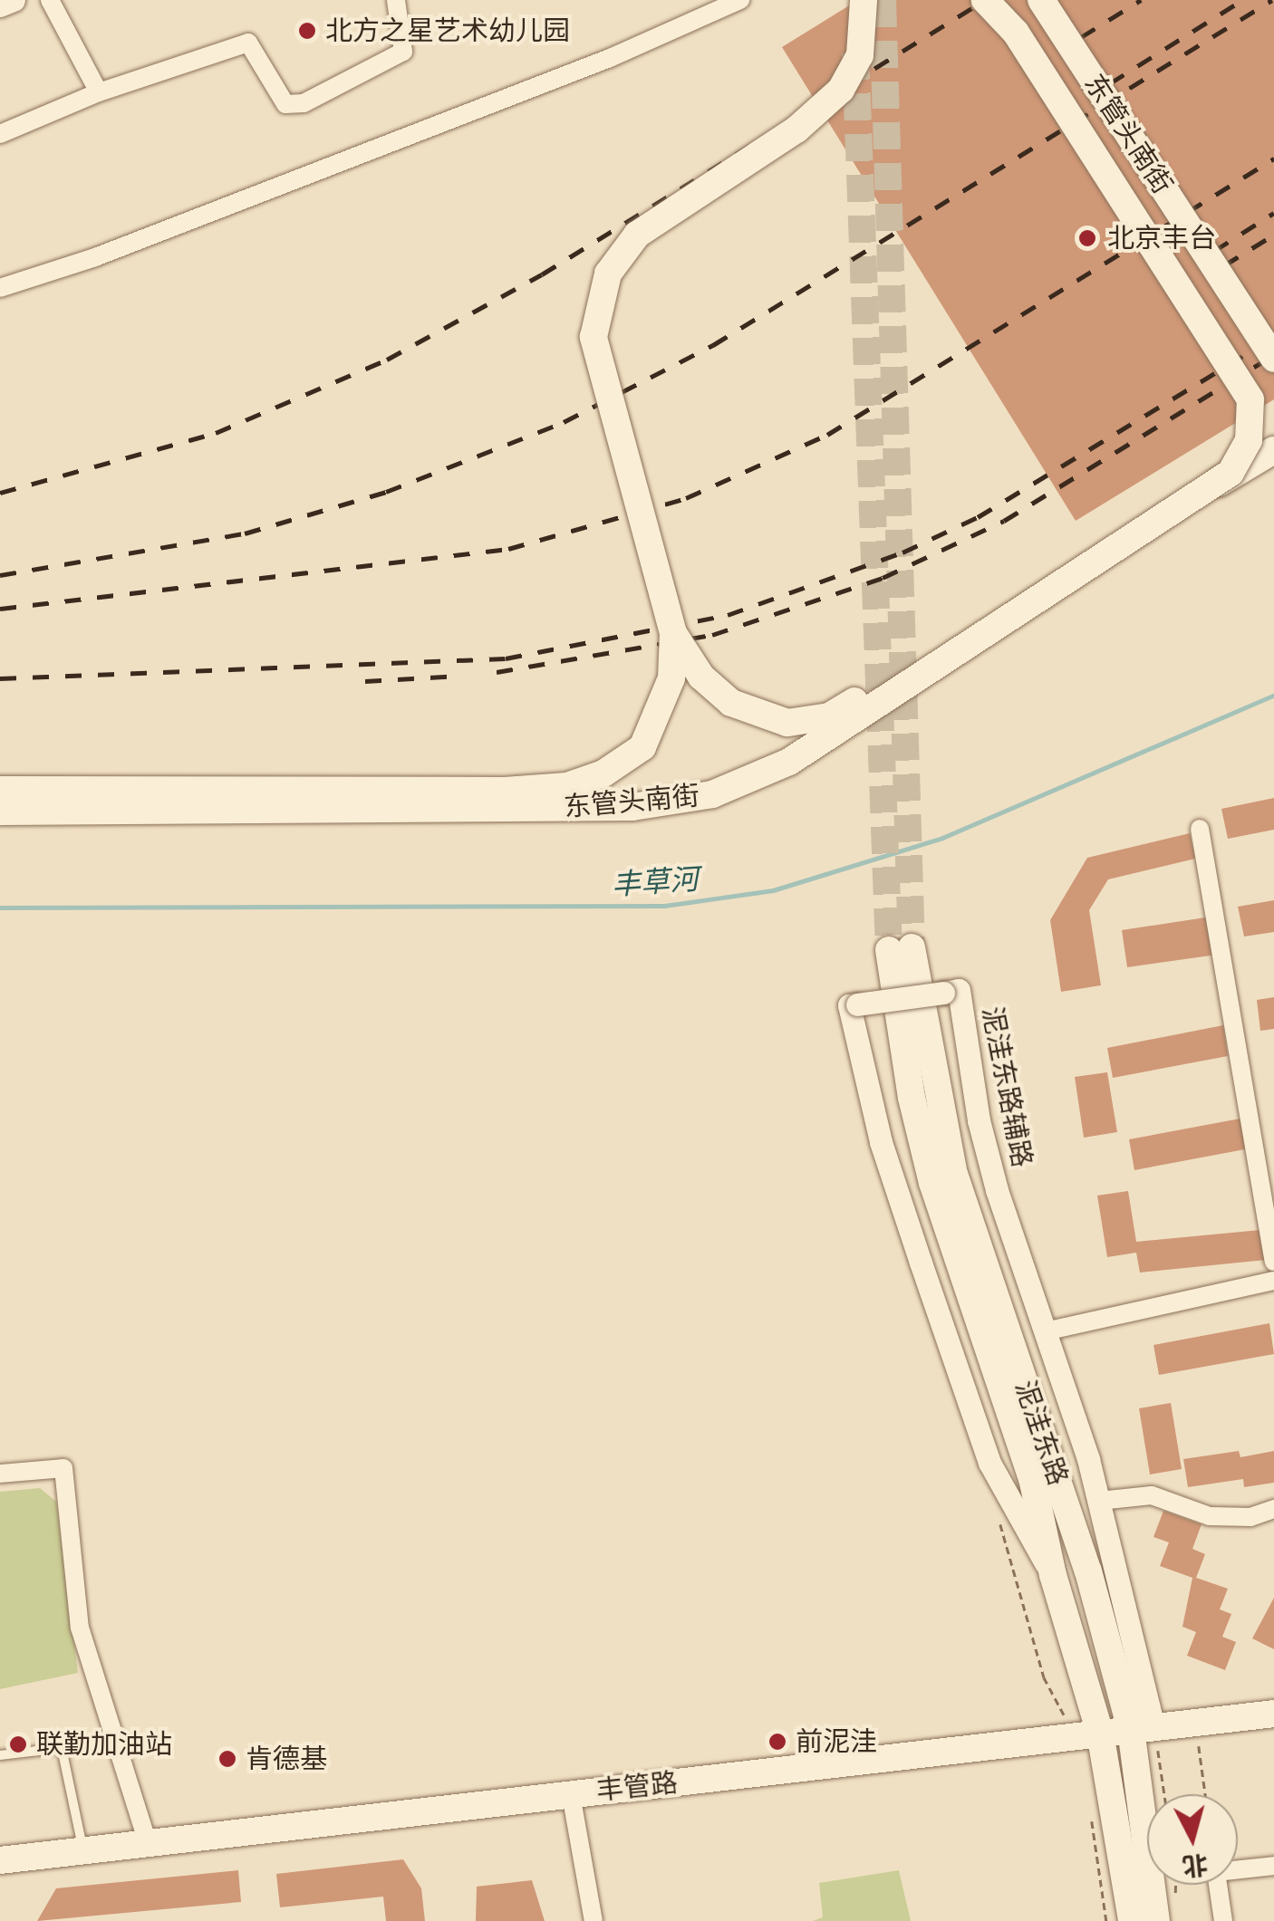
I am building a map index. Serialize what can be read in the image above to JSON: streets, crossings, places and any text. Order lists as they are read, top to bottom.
{
  "streets": {
    "main road": ["东管头南街", "泥洼东路", "丰管路"],
    "street": ["泥洼东路辅路"]
  },
  "crossings": [
    ["泥洼东路辅路", "泥洼东路"],
    ["泥洼东路辅路", "丰管路"],
    ["泥洼东路", "丰管路"]
  ],
  "water": ["丰草河"],
  "places": [
    "北方之星艺术幼儿园",
    "北京丰台",
    "前泥洼",
    "联勤加油站",
    "肯德基"
  ],
  "north": "bottom"
}
